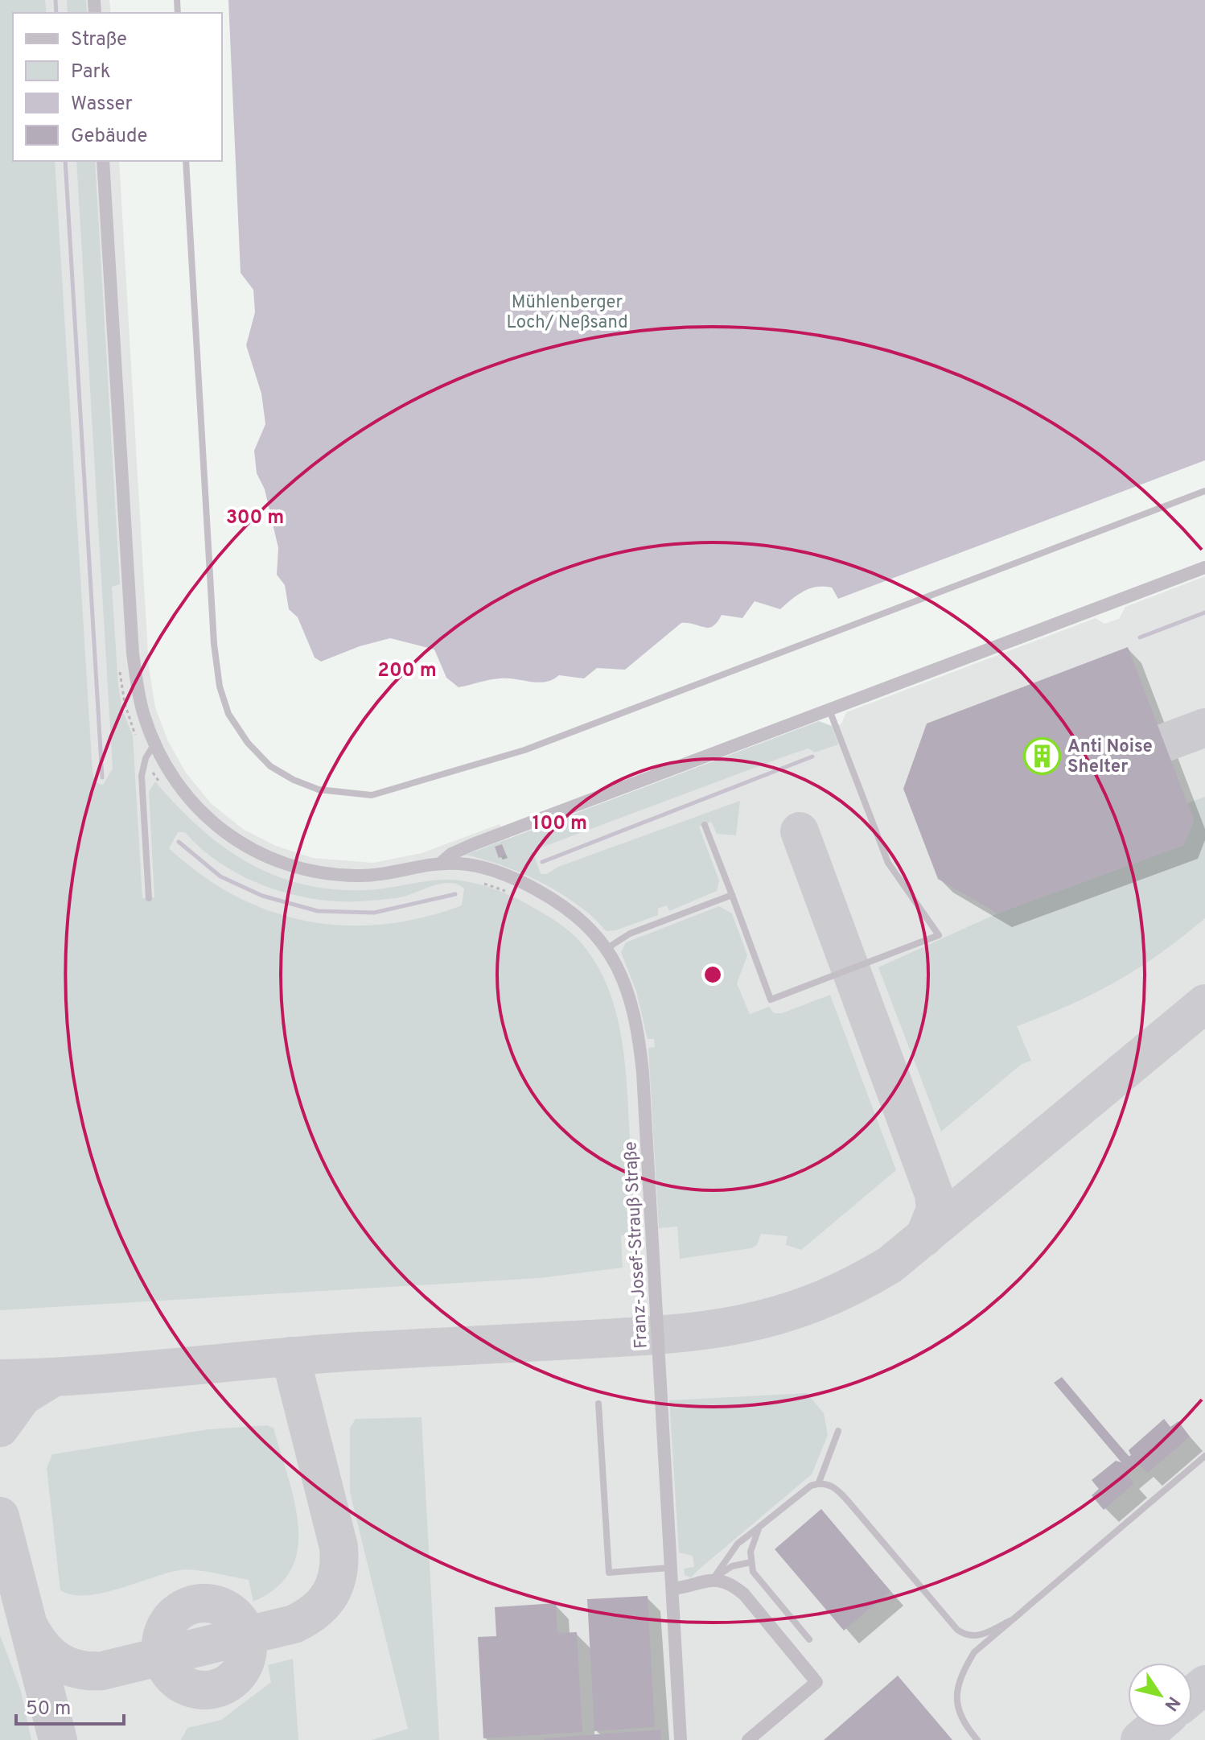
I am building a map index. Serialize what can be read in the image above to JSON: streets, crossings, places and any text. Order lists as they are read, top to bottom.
{
  "streets": {
    "street": ["Franz-Josef-Strauß Straße"]
  },
  "parks": ["Mühlenberger Loch/ Neßsand"],
  "places": {
    "building": ["Anti Noise Shelter"]
  },
  "legend": [
    "Straße",
    "Park",
    "Wasser",
    "Gebäude"
  ],
  "scale_bar": "50 m",
  "north": "bottom right",
  "rings": ["300 m", "200 m", "100 m"]
}
